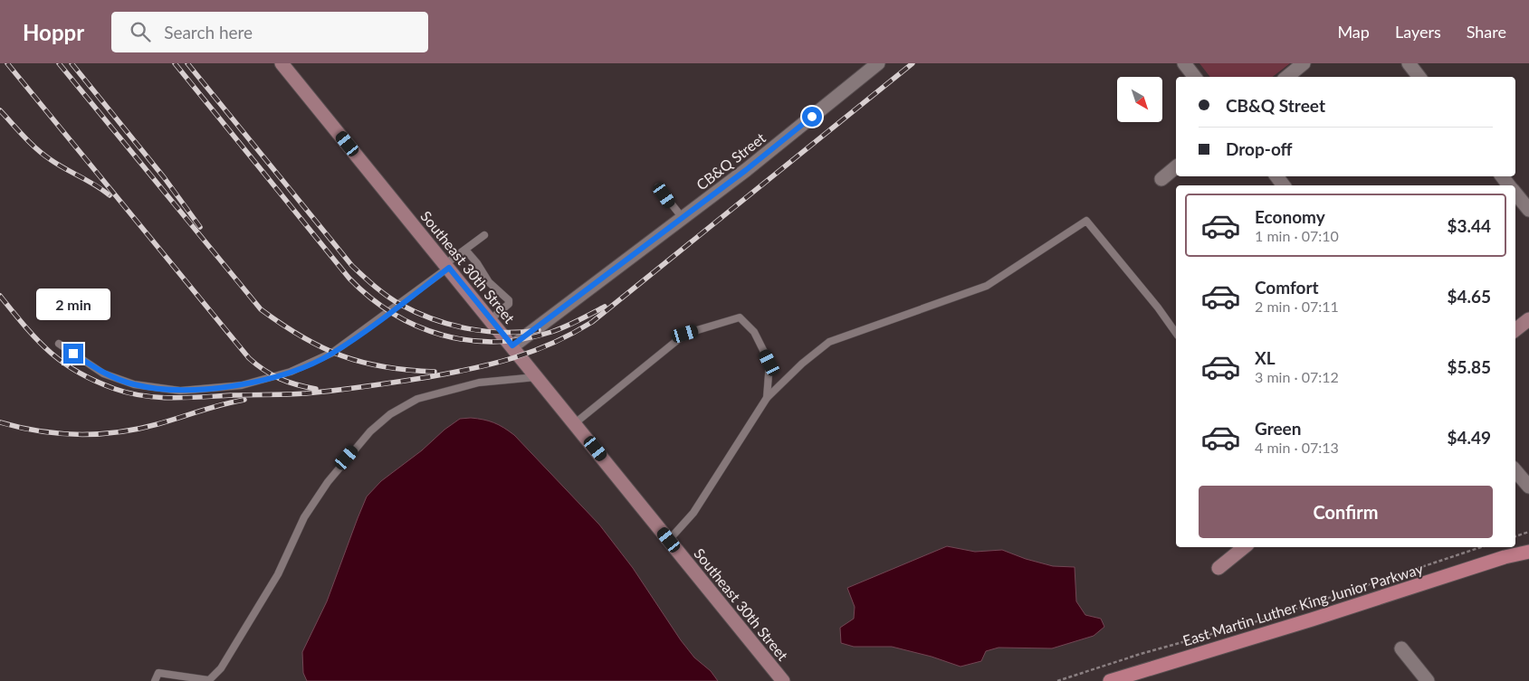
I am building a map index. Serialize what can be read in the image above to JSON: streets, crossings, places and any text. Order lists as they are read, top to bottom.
{
  "streets": {
    "main road": ["Southeast 30th Street", "East Martin Luther King Junior Parkway"],
    "street": ["CB&Q Street"]
  },
  "crossings": [
    ["CB&Q Street", "Southeast 30th Street"]
  ],
  "north": "bottom right",
  "page": {
    "header": "Hoppr",
    "search": "Search here",
    "nav": ["Map", "Layers", "Share"],
    "banner": ["CB&Q Street", "Drop-off"],
    "list": [
      {
        "name": "Economy",
        "note": "1 min · 07:10",
        "value": "$3.44"
      },
      {
        "name": "Comfort",
        "note": "2 min · 07:11",
        "value": "$4.65"
      },
      {
        "name": "XL",
        "note": "3 min · 07:12",
        "value": "$5.85"
      },
      {
        "name": "Green",
        "note": "4 min · 07:13",
        "value": "$4.49"
      }
    ],
    "bubble": "2 min",
    "buttons": "Confirm"
  }
}
